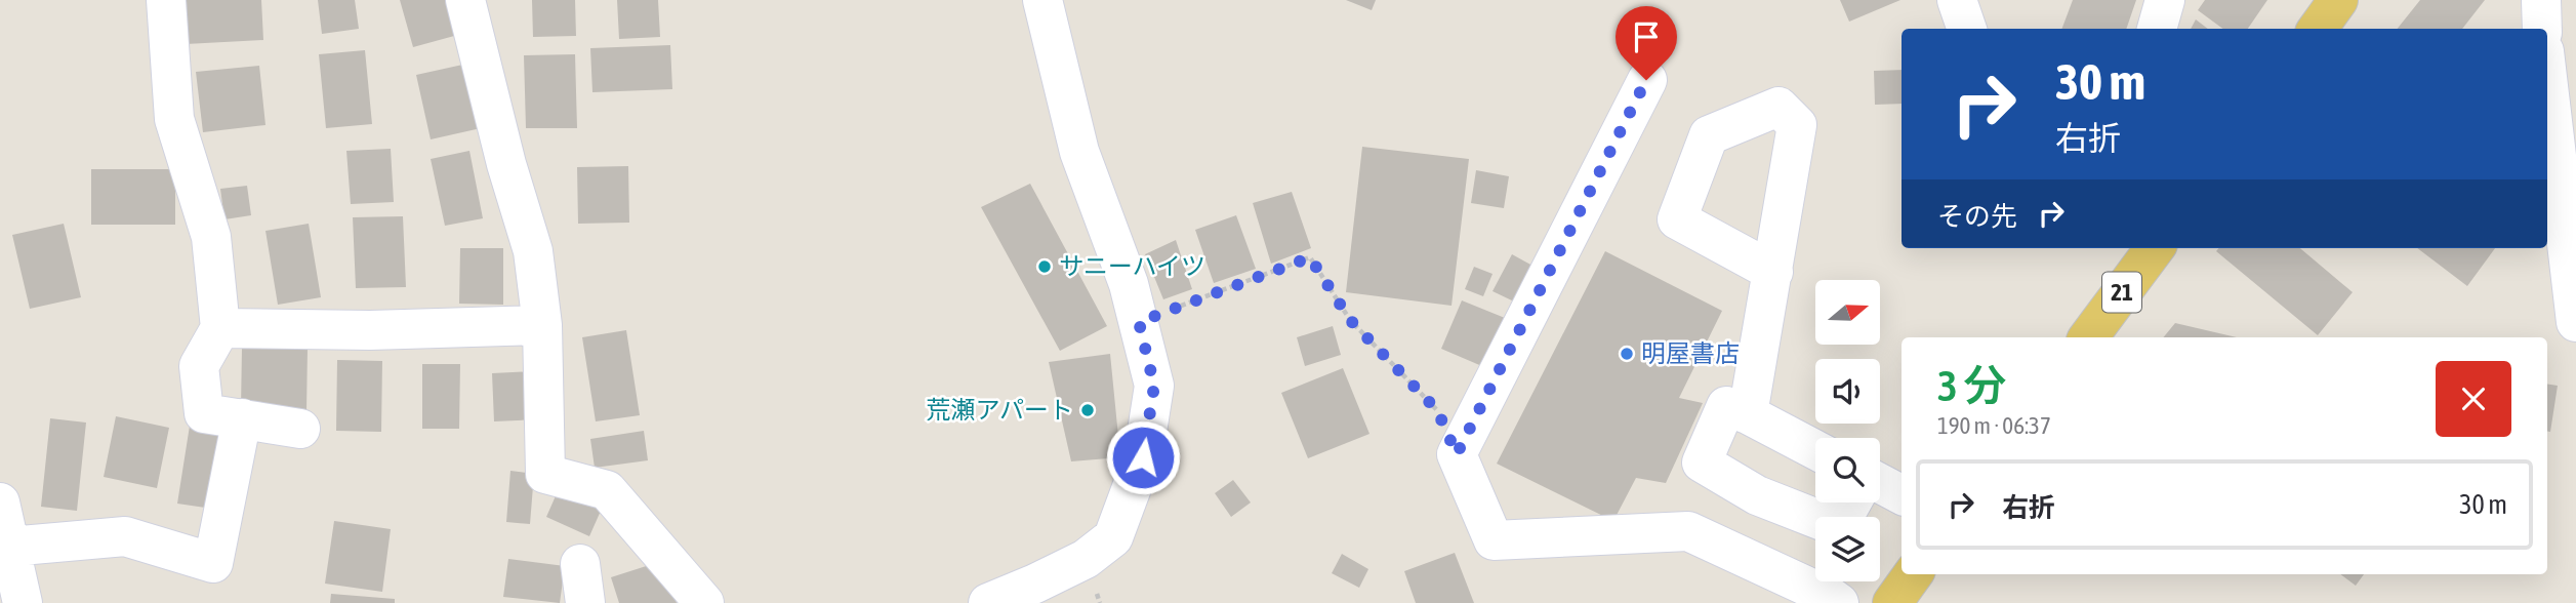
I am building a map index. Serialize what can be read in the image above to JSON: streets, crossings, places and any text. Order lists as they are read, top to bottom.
{
  "streets": {
    "main road": ["21"]
  },
  "places": ["サニーハイツ", "明屋書店", "荒瀬アパート"],
  "north": "right",
  "page": {
    "turn": ["30 m", "右折"],
    "then": "その先",
    "heading": ["3 分", "190 m · 06:37"],
    "list": [
      {
        "name": "右折",
        "value": "30 m"
      }
    ]
  }
}
